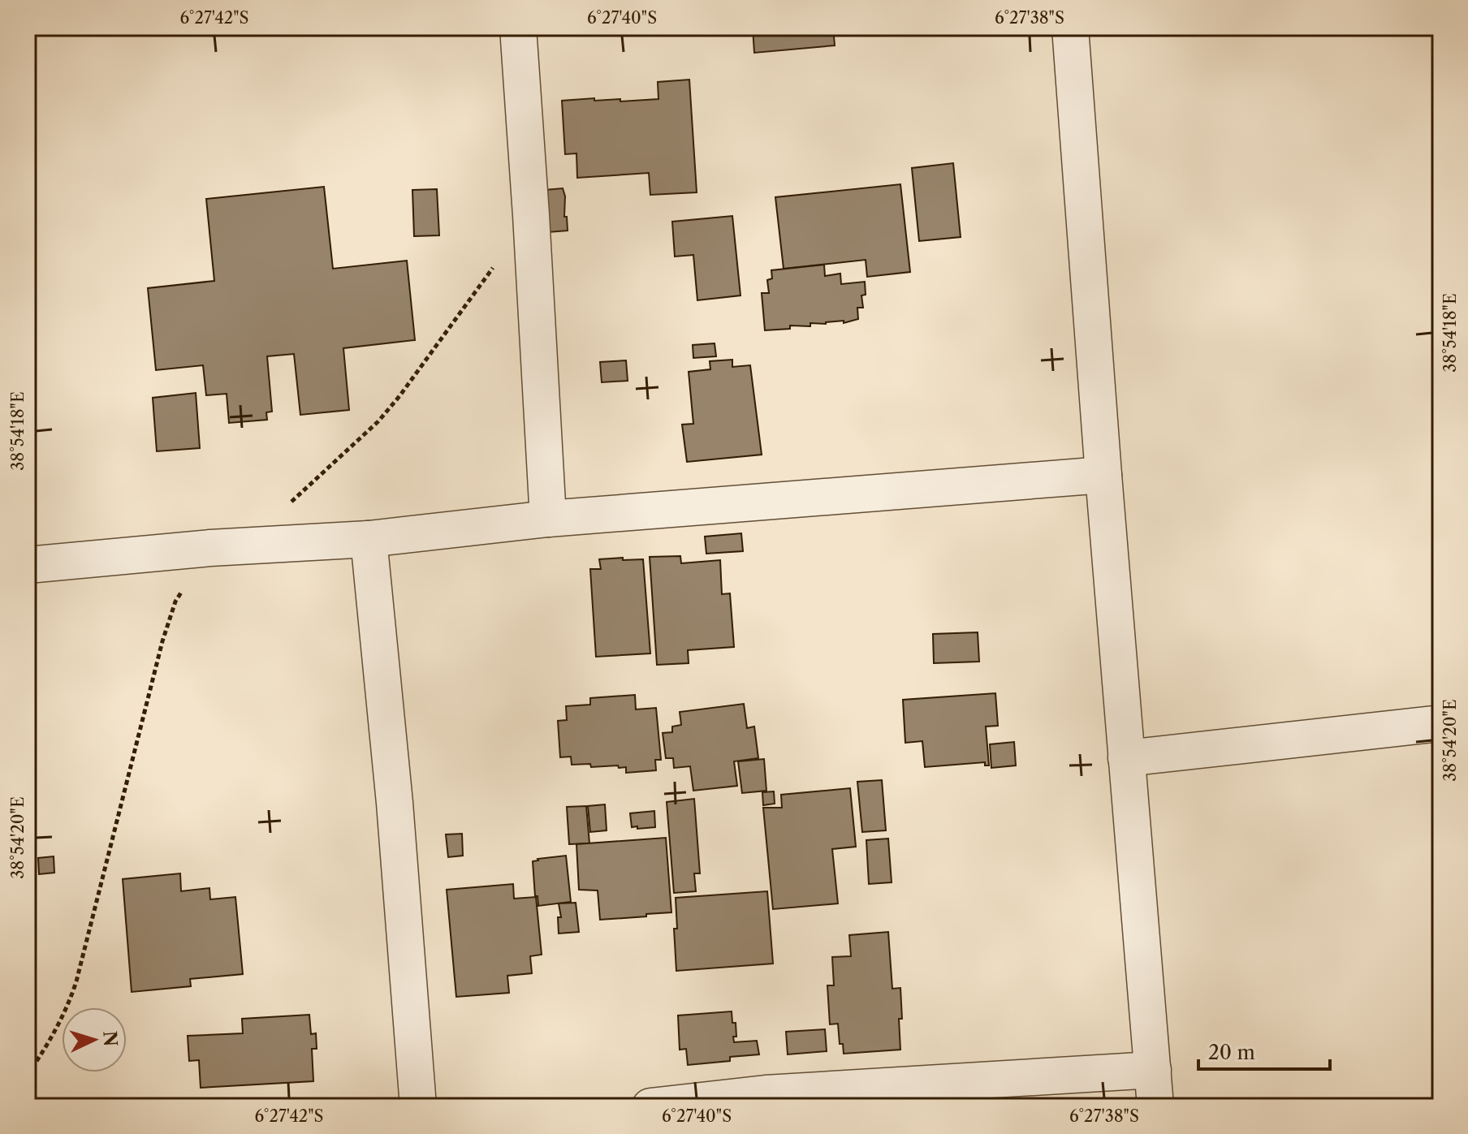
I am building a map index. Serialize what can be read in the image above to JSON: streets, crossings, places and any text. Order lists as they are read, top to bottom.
{
  "scale_bar": "20 m",
  "north": "right",
  "coordinates": [
    "6°27'42\"S",
    "6°27'40\"S",
    "6°27'38\"S",
    "38°54'18\"E",
    "38°54'20\"E"
  ]
}
